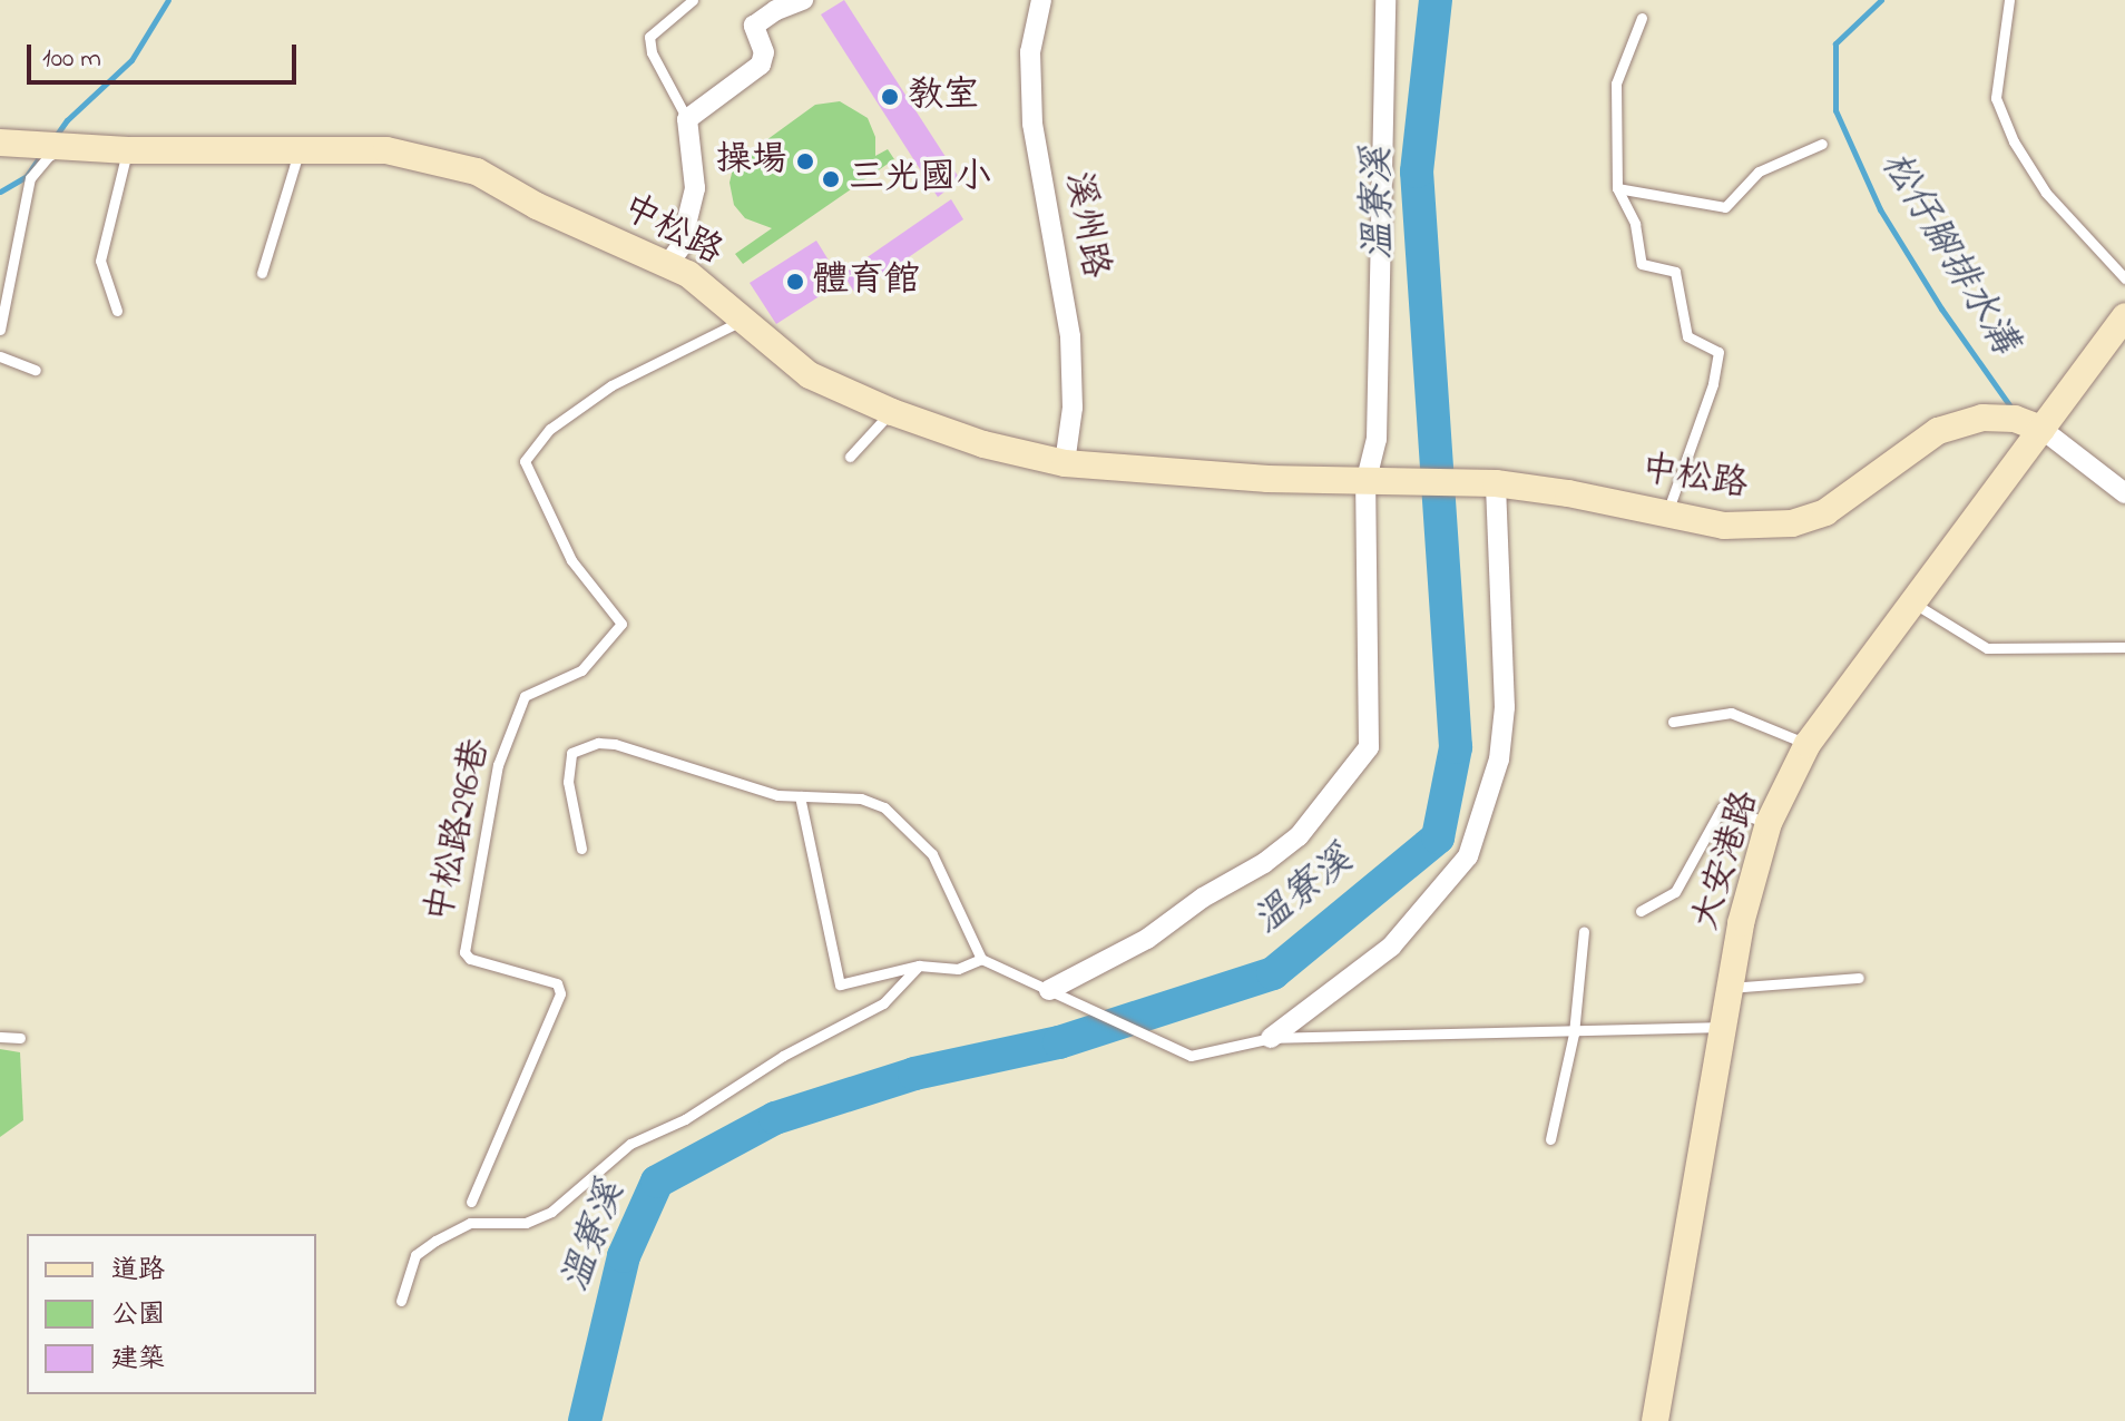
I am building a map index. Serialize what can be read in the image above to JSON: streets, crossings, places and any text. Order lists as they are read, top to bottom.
{
  "streets": {
    "street": ["溪州路", "中松路", "大安港路"],
    "lane": ["中松路296巷"]
  },
  "crossings": [
    ["溪州路", "中松路"],
    ["中松路", "中松路296巷"],
    ["中松路", "大安港路"]
  ],
  "water": ["溫寮溪", "松仔腳排水溝"],
  "places": [
    "教室",
    "操場",
    "三光國小",
    "體育館"
  ],
  "legend": ["道路", "公園", "建築"],
  "scale_bar": "100 m"
}
